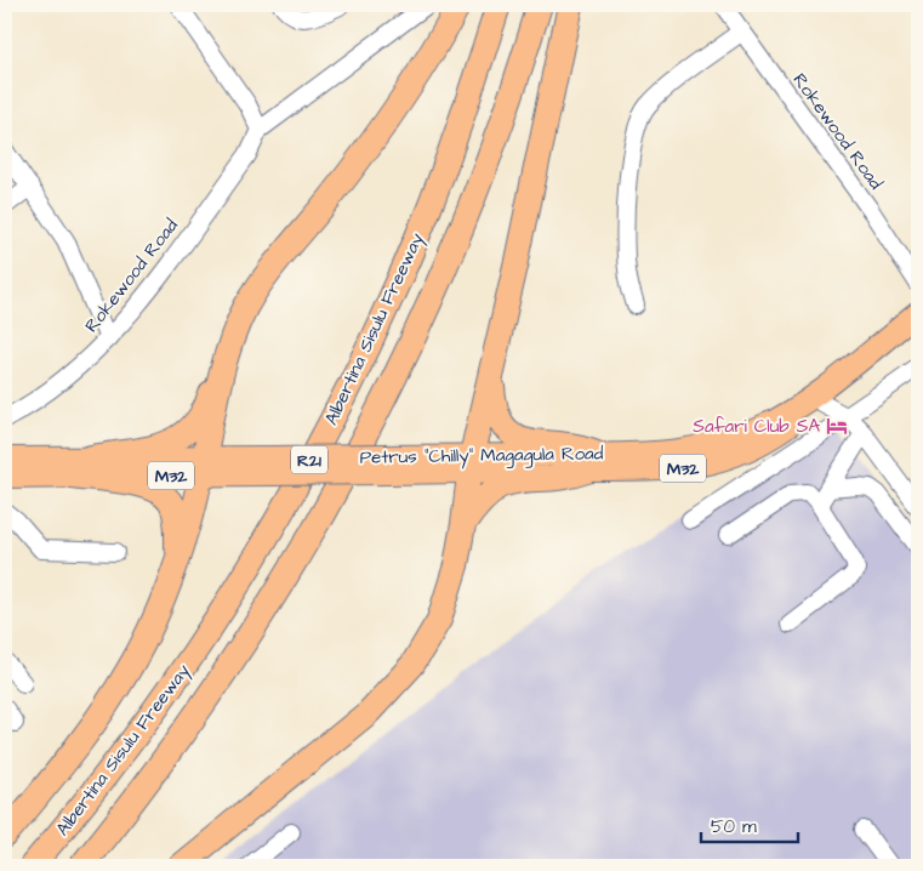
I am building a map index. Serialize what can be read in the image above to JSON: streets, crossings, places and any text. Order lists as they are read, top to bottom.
{
  "streets": {
    "highway": ["Albertina Sisulu Freeway", "R21"],
    "main road": ["Petrus “Chilly” Magagula Road", "M32"],
    "street": ["Rokewood Road"]
  },
  "places": {
    "hotel": ["Safari Club SA"]
  },
  "scale_bar": "50 m"
}
